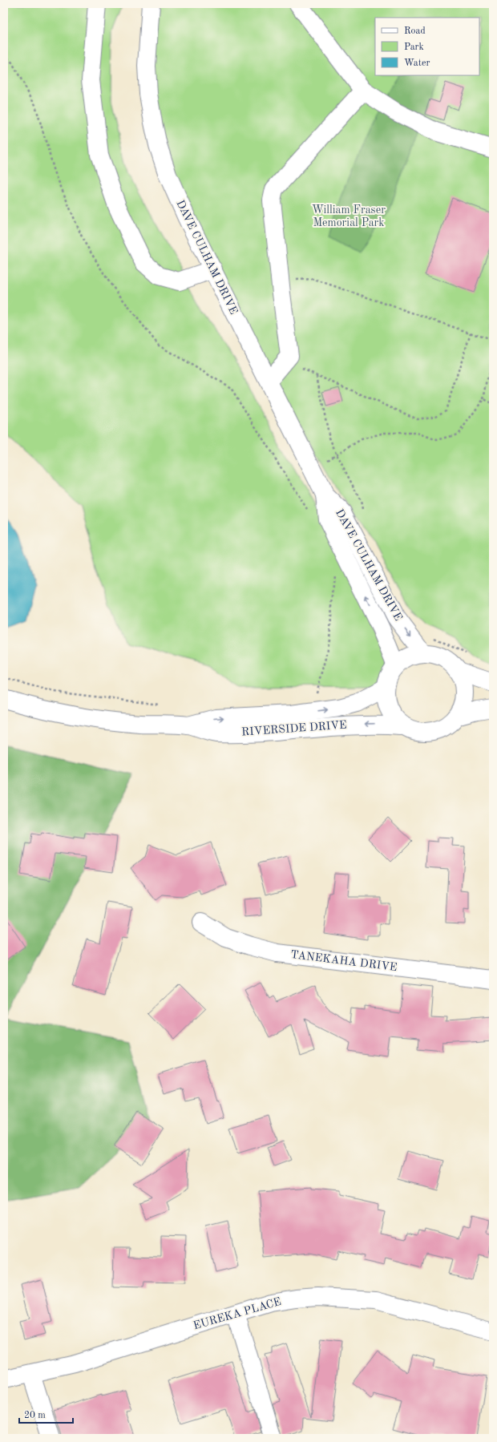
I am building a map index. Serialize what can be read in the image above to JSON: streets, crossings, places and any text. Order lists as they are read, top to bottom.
{
  "streets": {
    "main road": [
      "DAVE CULHAM DRIVE",
      "RIVERSIDE DRIVE",
      "TANEKAHA DRIVE",
      "EUREKA PLACE"
    ]
  },
  "crossings": [
    ["DAVE CULHAM DRIVE", "RIVERSIDE DRIVE"]
  ],
  "parks": ["William Fraser Memorial Park"],
  "legend": ["Road", "Park", "Water"],
  "scale_bar": "20 m"
}
